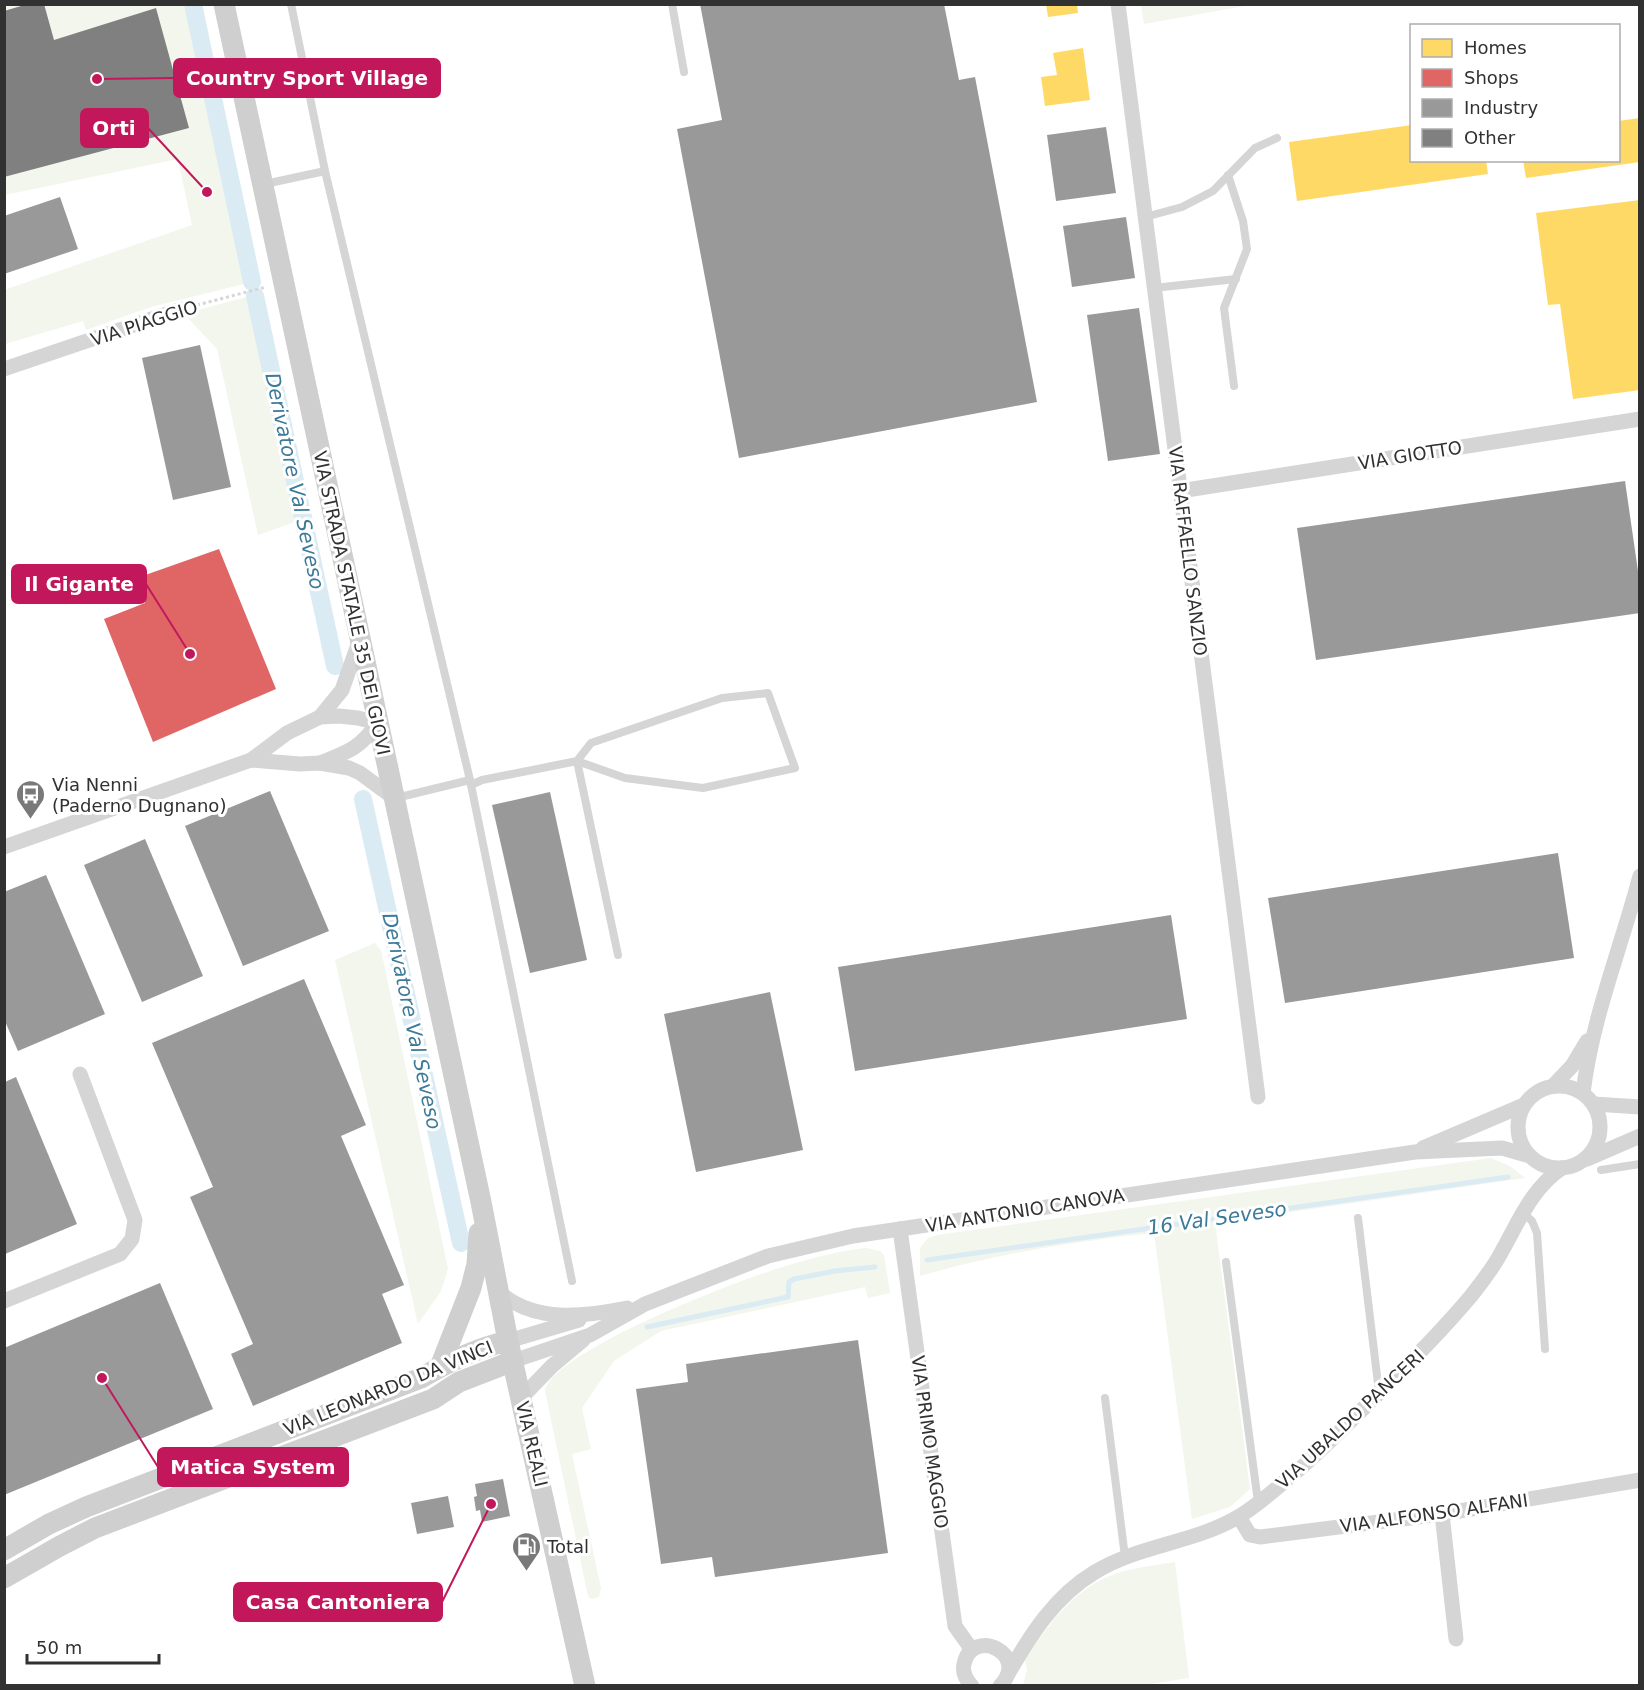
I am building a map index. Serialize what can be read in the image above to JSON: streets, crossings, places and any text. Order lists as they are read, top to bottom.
{
  "streets": {
    "main road": ["VIA STRADA STATALE 35 DEI GIOVI", "VIA LEONARDO DA VINCI", "VIA REALI"],
    "street": [
      "VIA PIAGGIO",
      "VIA GIOTTO",
      "VIA RAFFAELLO SANZIO",
      "VIA ANTONIO CANOVA",
      "VIA UBALDO PANCERI",
      "VIA PRIMO MAGGIO",
      "VIA ALFONSO ALFANI"
    ]
  },
  "crossings": [
    ["VIA PIAGGIO", "VIA STRADA STATALE 35 DEI GIOVI"],
    ["VIA GIOTTO", "VIA RAFFAELLO SANZIO"],
    ["VIA STRADA STATALE 35 DEI GIOVI", "VIA REALI"],
    ["VIA ANTONIO CANOVA", "VIA LEONARDO DA VINCI"],
    ["VIA ANTONIO CANOVA", "VIA UBALDO PANCERI"],
    ["VIA ANTONIO CANOVA", "VIA PRIMO MAGGIO"],
    ["VIA ANTONIO CANOVA", "VIA REALI"],
    ["VIA LEONARDO DA VINCI", "VIA REALI"],
    ["VIA UBALDO PANCERI", "VIA ALFONSO ALFANI"]
  ],
  "water": ["Derivatore Val Seveso", "16 Val Seveso"],
  "places": {
    "other": [
      "Country Sport Village",
      "Orti",
      "Il Gigante",
      "Matica System",
      "Casa Cantoniera"
    ],
    "bus stop": ["Via Nenni (Paderno Dugnano)"],
    "fuel station": ["Total"]
  },
  "legend": [
    "Homes",
    "Shops",
    "Industry",
    "Other"
  ],
  "scale_bar": "50 m"
}
